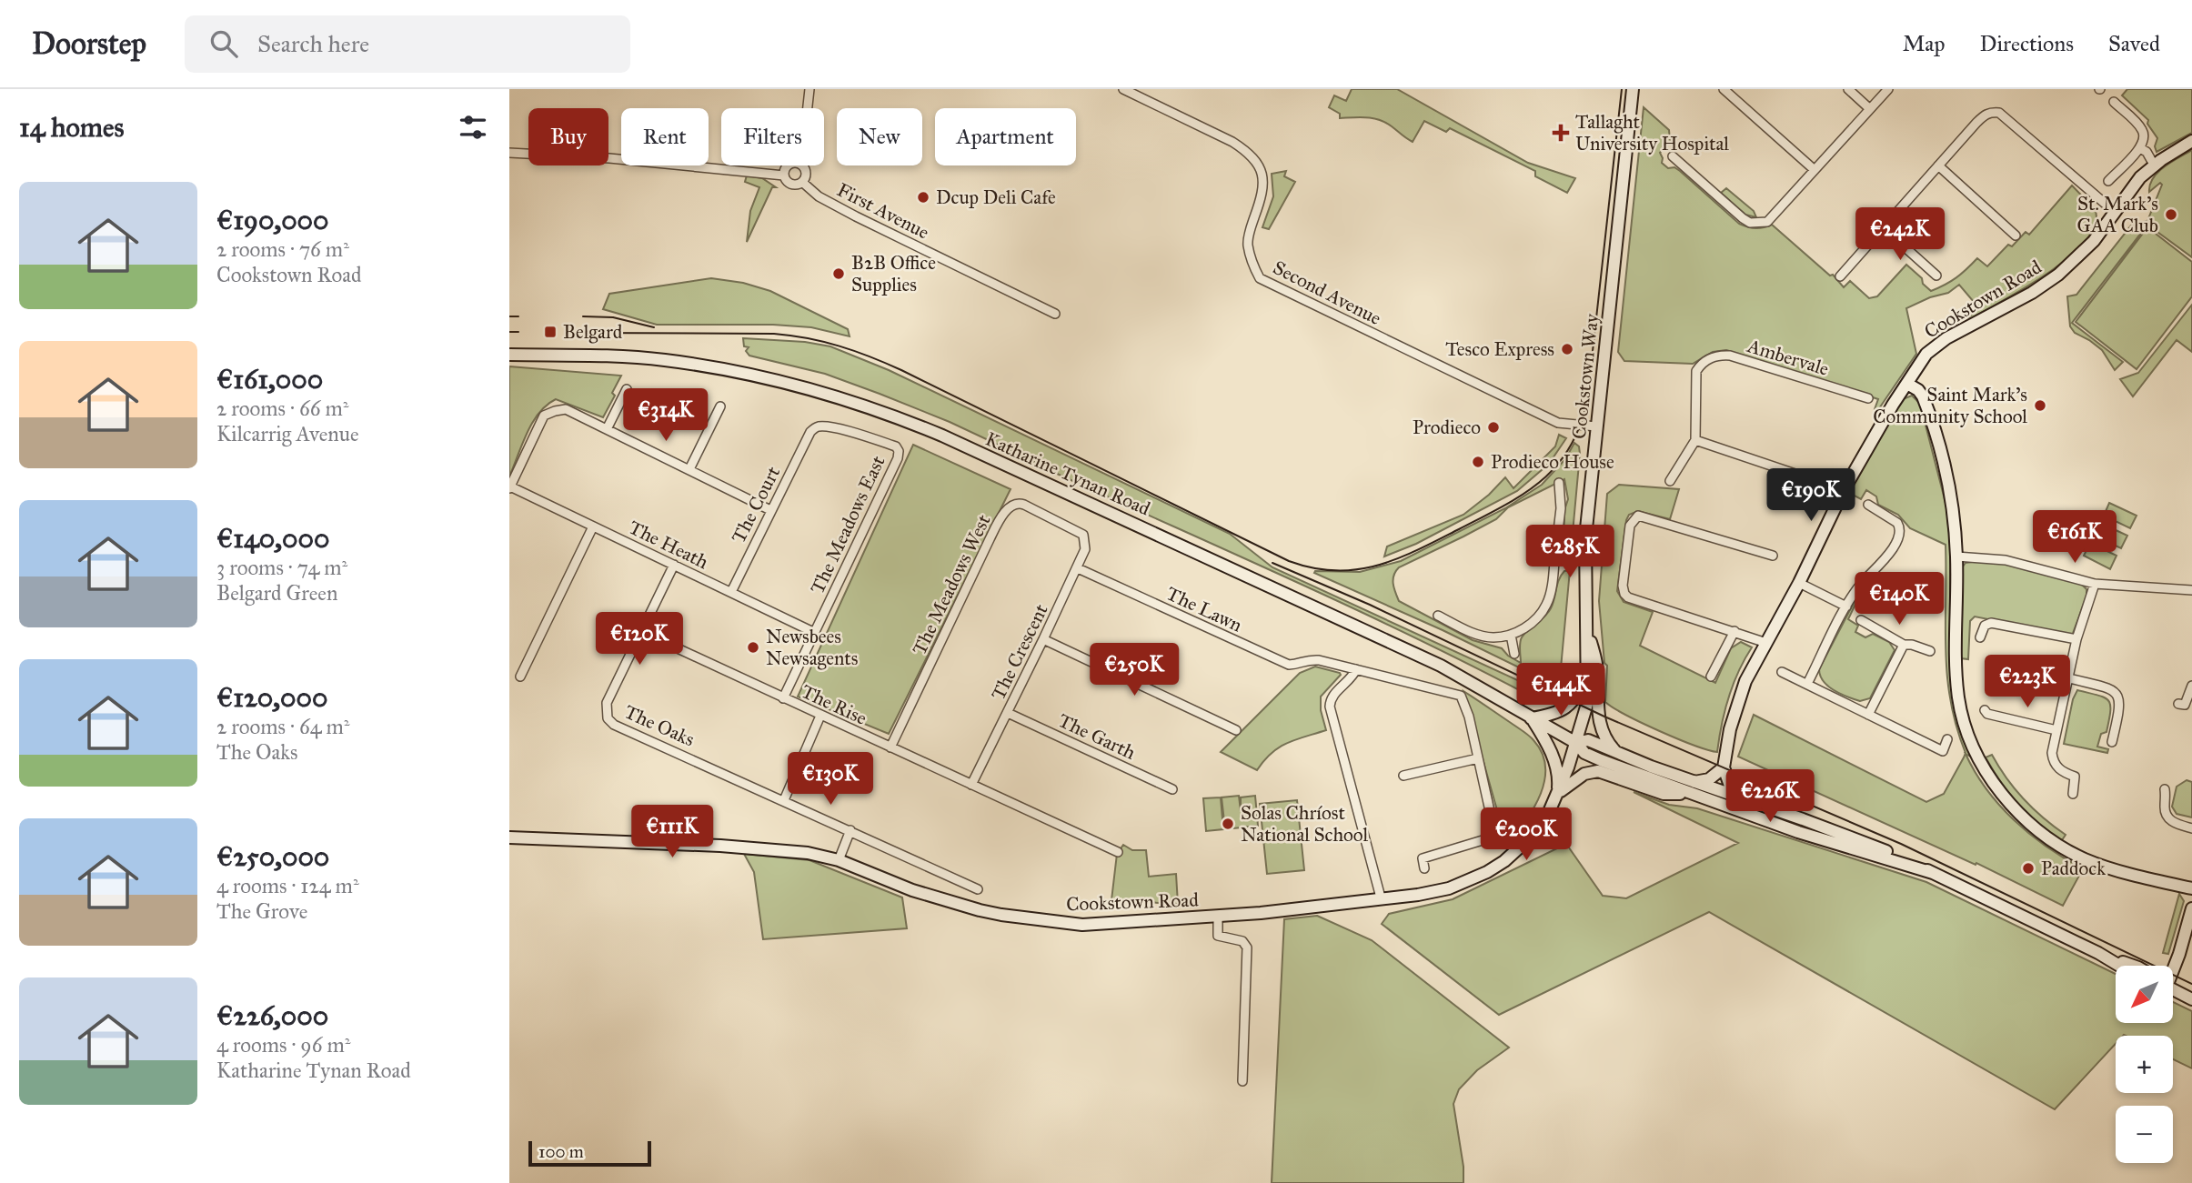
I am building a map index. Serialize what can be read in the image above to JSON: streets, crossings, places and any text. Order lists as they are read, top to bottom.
{
  "streets": {
    "street": [
      "First Avenue",
      "Second Avenue",
      "Cookstown Road",
      "Ambervale",
      "Cookstown Way",
      "Katharine Tynan Road",
      "The Court",
      "The Meadows East",
      "The Heath",
      "The Meadows West",
      "The Lawn",
      "The Crescent",
      "The Rise",
      "The Oaks",
      "The Garth"
    ]
  },
  "crossings": [
    ["Second Avenue", "Cookstown Way"],
    ["Cookstown Road", "Cookstown Way"],
    ["Cookstown Road", "Katharine Tynan Road"],
    ["Cookstown Way", "Katharine Tynan Road"],
    ["The Court", "The Meadows East"],
    ["The Court", "The Heath"],
    ["The Meadows East", "The Heath"],
    ["The Meadows East", "The Rise"],
    ["The Heath", "The Oaks"],
    ["The Meadows West", "The Crescent"],
    ["The Meadows West", "The Rise"],
    ["The Lawn", "The Crescent"],
    ["The Crescent", "The Rise"],
    ["The Crescent", "The Garth"],
    ["The Rise", "The Oaks"]
  ],
  "places": {
    "health": ["Tallaght University Hospital"],
    "other": [
      "Dcup Deli Cafe",
      "St. Mark's GAA Club",
      "B2B Office Supplies",
      "Tesco Express",
      "Saint Mark's Community School",
      "Prodieco",
      "Prodieco House",
      "Newsbees Newsagents",
      "Solas Chríost National School",
      "Paddock"
    ],
    "transit": ["Belgard"]
  },
  "scale_bar": "100 m",
  "north": "bottom left",
  "page": {
    "header": "Doorstep",
    "search": "Search here",
    "nav": ["Map", "Directions", "Saved"],
    "heading": "14 homes",
    "chip": [
      "Buy",
      "Rent",
      "Filters",
      "New",
      "Apartment"
    ],
    "list": [
      {
        "name": "€190,000",
        "note": "2 rooms · 76 m² · Cookstown Road"
      },
      {
        "name": "€161,000",
        "note": "2 rooms · 66 m² · Kilcarrig Avenue"
      },
      {
        "name": "€140,000",
        "note": "3 rooms · 74 m² · Belgard Green"
      },
      {
        "name": "€120,000",
        "note": "2 rooms · 64 m² · The Oaks"
      },
      {
        "name": "€250,000",
        "note": "4 rooms · 124 m² · The Grove"
      },
      {
        "name": "€226,000",
        "note": "4 rooms · 96 m² · Katharine Tynan Road"
      }
    ],
    "price": [
      "€242K",
      "€314K",
      "€190K",
      "€161K",
      "€285K",
      "€140K",
      "€120K",
      "€250K",
      "€223K",
      "€144K",
      "€130K",
      "€226K",
      "€111K",
      "€200K"
    ],
    "map_buttons": ["+", "−"],
    "scale": "100 m"
  }
}
